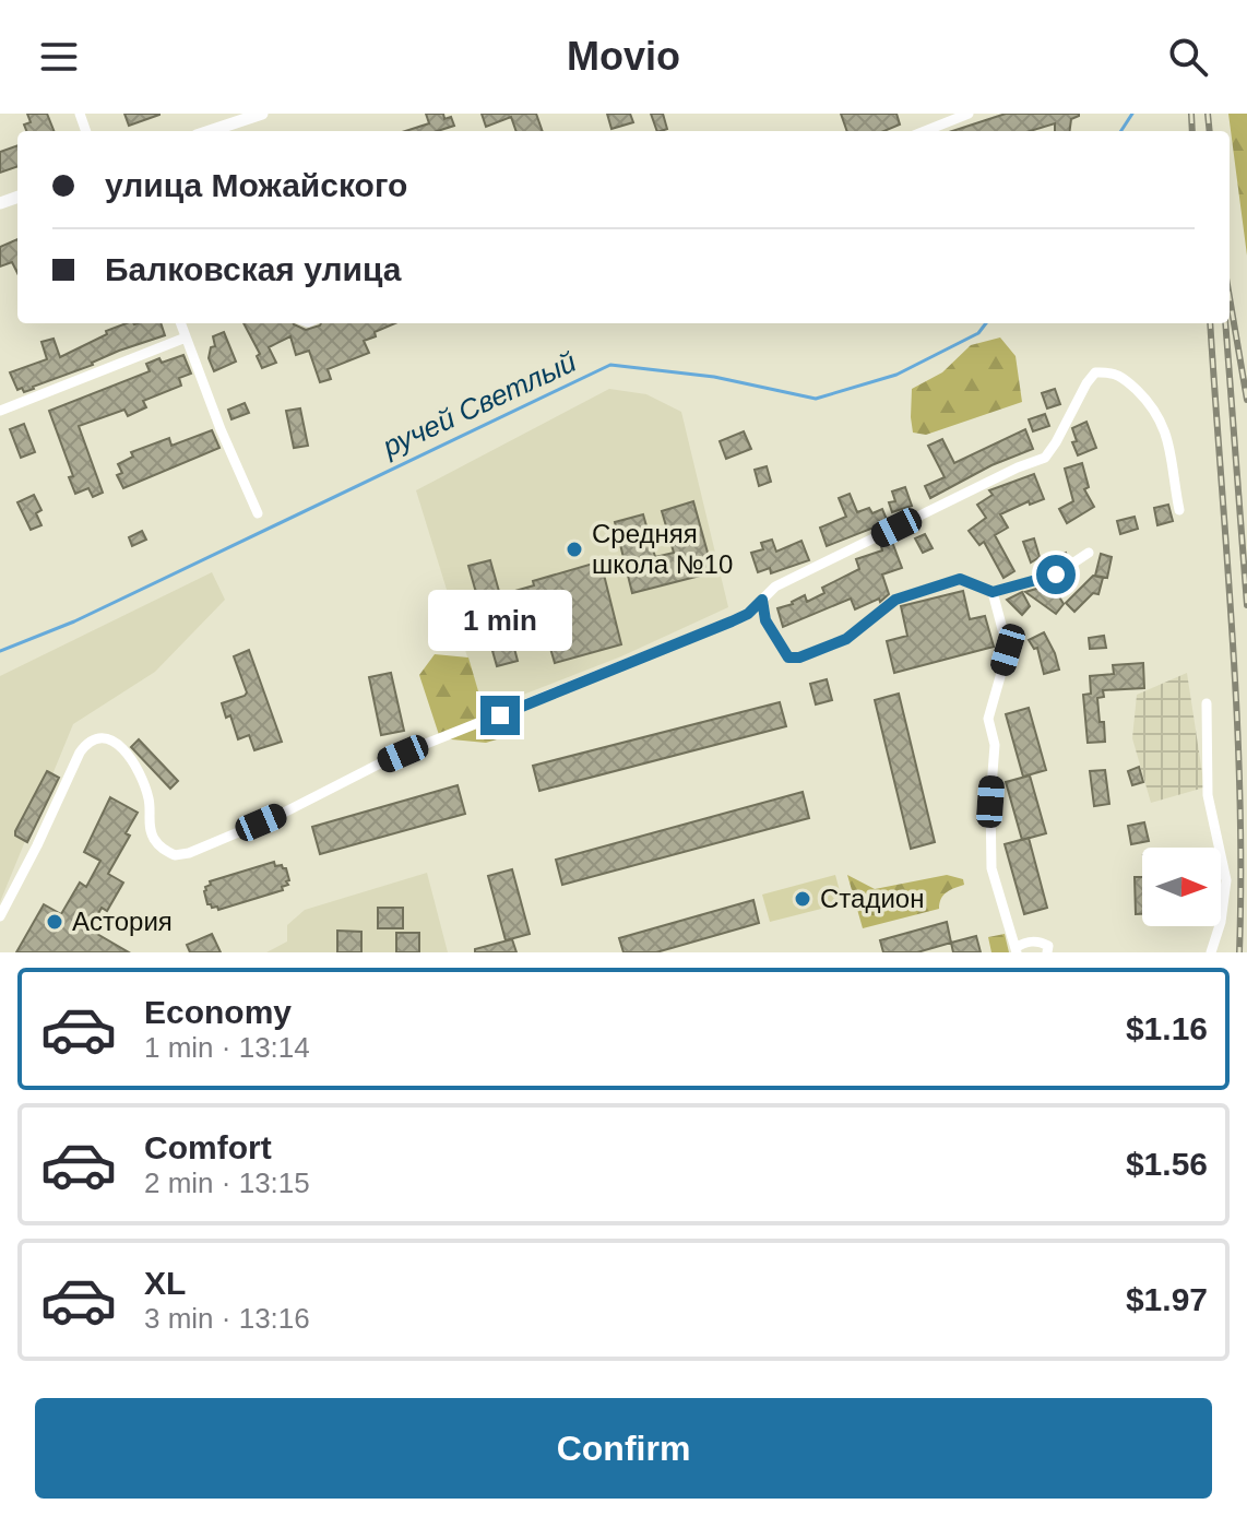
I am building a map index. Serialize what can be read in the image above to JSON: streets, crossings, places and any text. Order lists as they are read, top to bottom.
{
  "water": ["ручей Светлый"],
  "places": ["Средняя школа №10", "Стадион", "Астория"],
  "north": "right",
  "page": {
    "header": "Movio",
    "banner": ["улица Можайского", "Балковская улица"],
    "bubble": "1 min",
    "list": [
      {
        "name": "Economy",
        "note": "1 min · 13:14",
        "value": "$1.16"
      },
      {
        "name": "Comfort",
        "note": "2 min · 13:15",
        "value": "$1.56"
      },
      {
        "name": "XL",
        "note": "3 min · 13:16",
        "value": "$1.97"
      }
    ],
    "buttons": "Confirm"
  }
}
